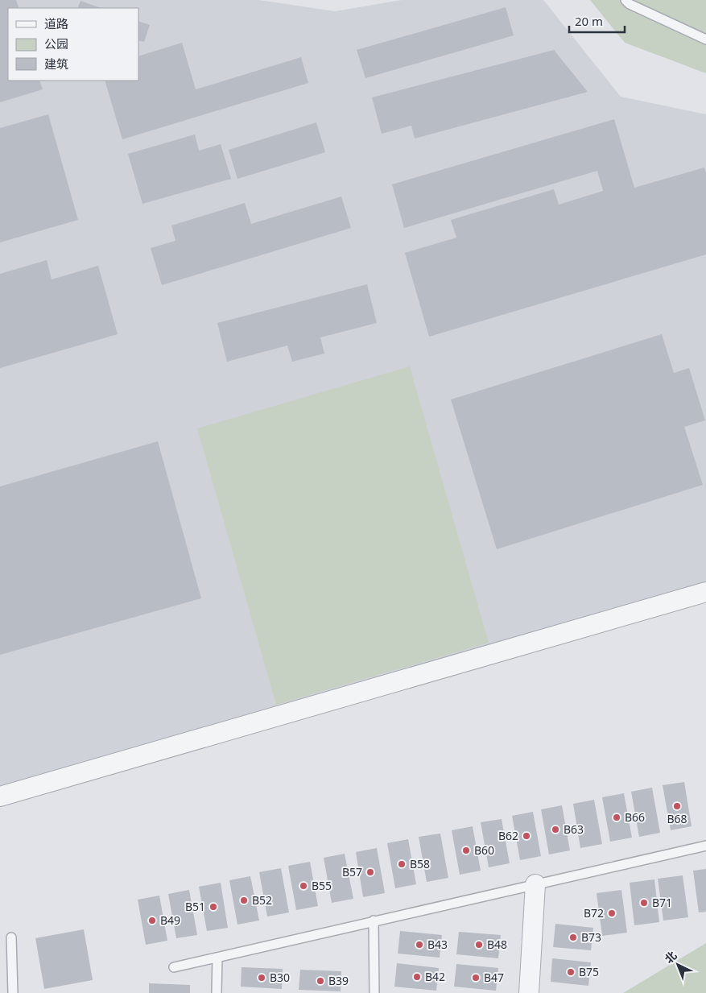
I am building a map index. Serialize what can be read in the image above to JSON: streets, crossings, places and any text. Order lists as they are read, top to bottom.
{
  "places": [
    "B68",
    "B66",
    "B63",
    "B62",
    "B60",
    "B58",
    "B57",
    "B55",
    "B52",
    "B71",
    "B51",
    "B72",
    "B49",
    "B73",
    "B43",
    "B48",
    "B75",
    "B42",
    "B30",
    "B47",
    "B39"
  ],
  "legend": ["道路", "公园", "建筑"],
  "scale_bar": "20 m",
  "north": "top left"
}
